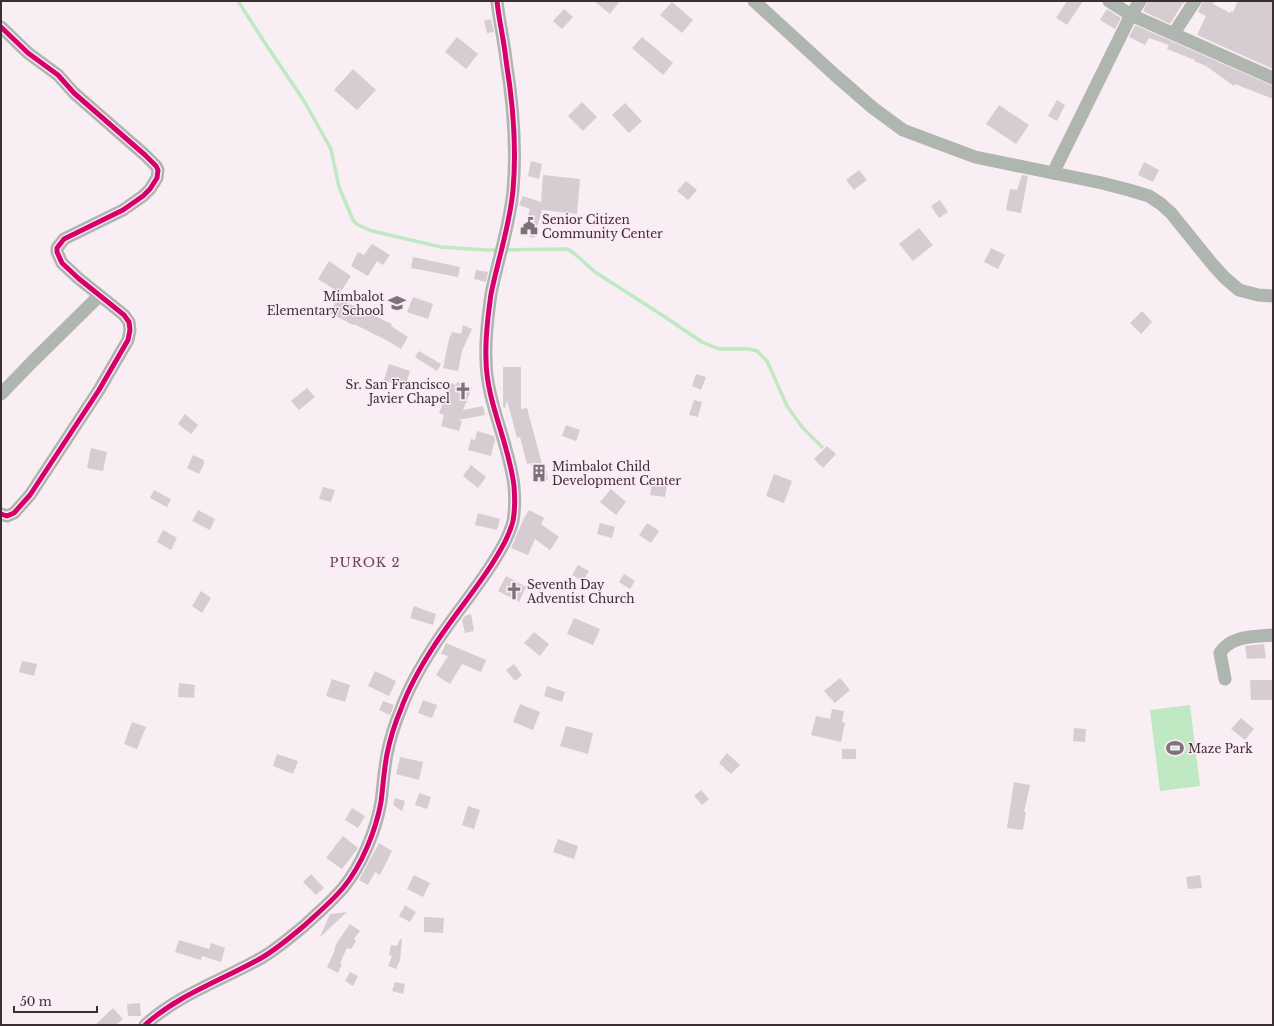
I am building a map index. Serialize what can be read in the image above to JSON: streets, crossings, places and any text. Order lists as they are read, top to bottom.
{
  "districts": ["PUROK 2"],
  "places": {
    "public building": ["Senior Citizen Community Center"],
    "school or university": ["Mimbalot Elementary School"],
    "church": ["Sr. San Francisco Javier Chapel", "Seventh Day Adventist Church"],
    "building": ["Mimbalot Child Development Center"],
    "sports": ["Maze Park"]
  },
  "scale_bar": "50 m"
}
